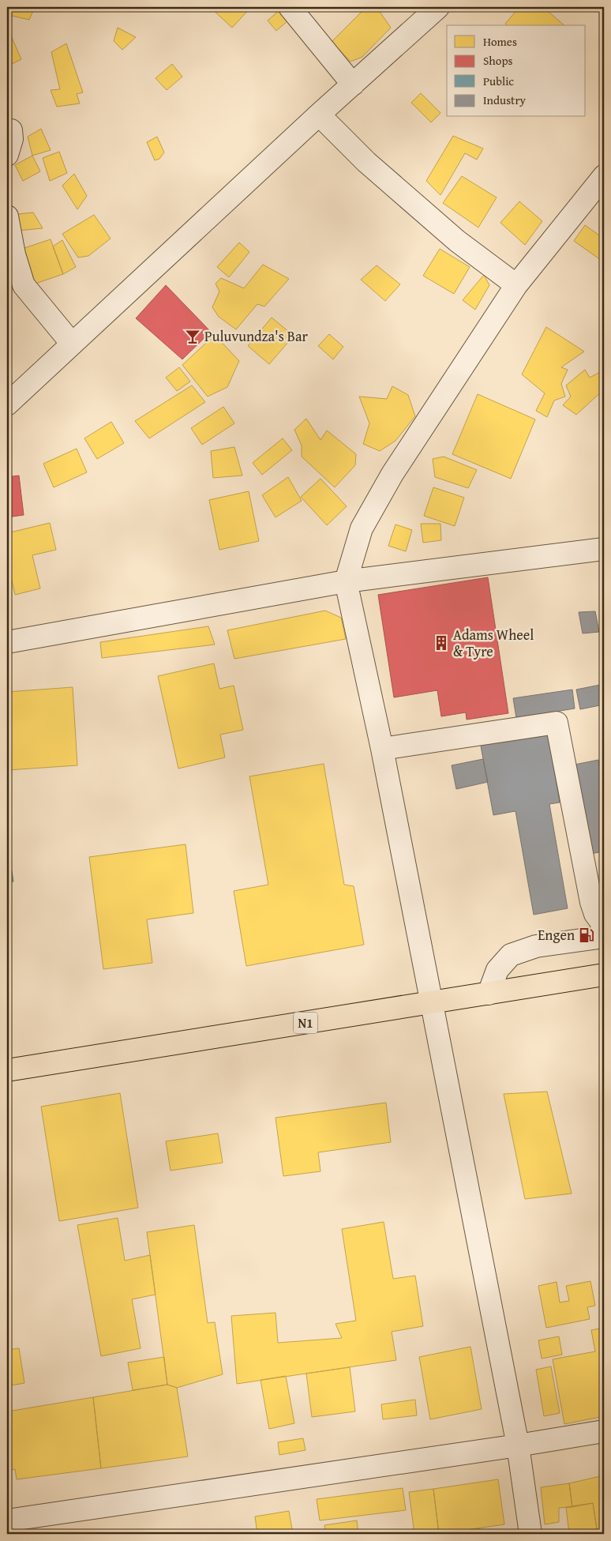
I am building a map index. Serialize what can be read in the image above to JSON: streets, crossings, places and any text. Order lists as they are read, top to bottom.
{
  "streets": {
    "highway": ["N1"]
  },
  "places": {
    "bar": ["Puluvundza's Bar"],
    "building": ["Adams Wheel & Tyre"],
    "fuel station": ["Engen"]
  },
  "legend": [
    "Homes",
    "Shops",
    "Public",
    "Industry"
  ]
}
